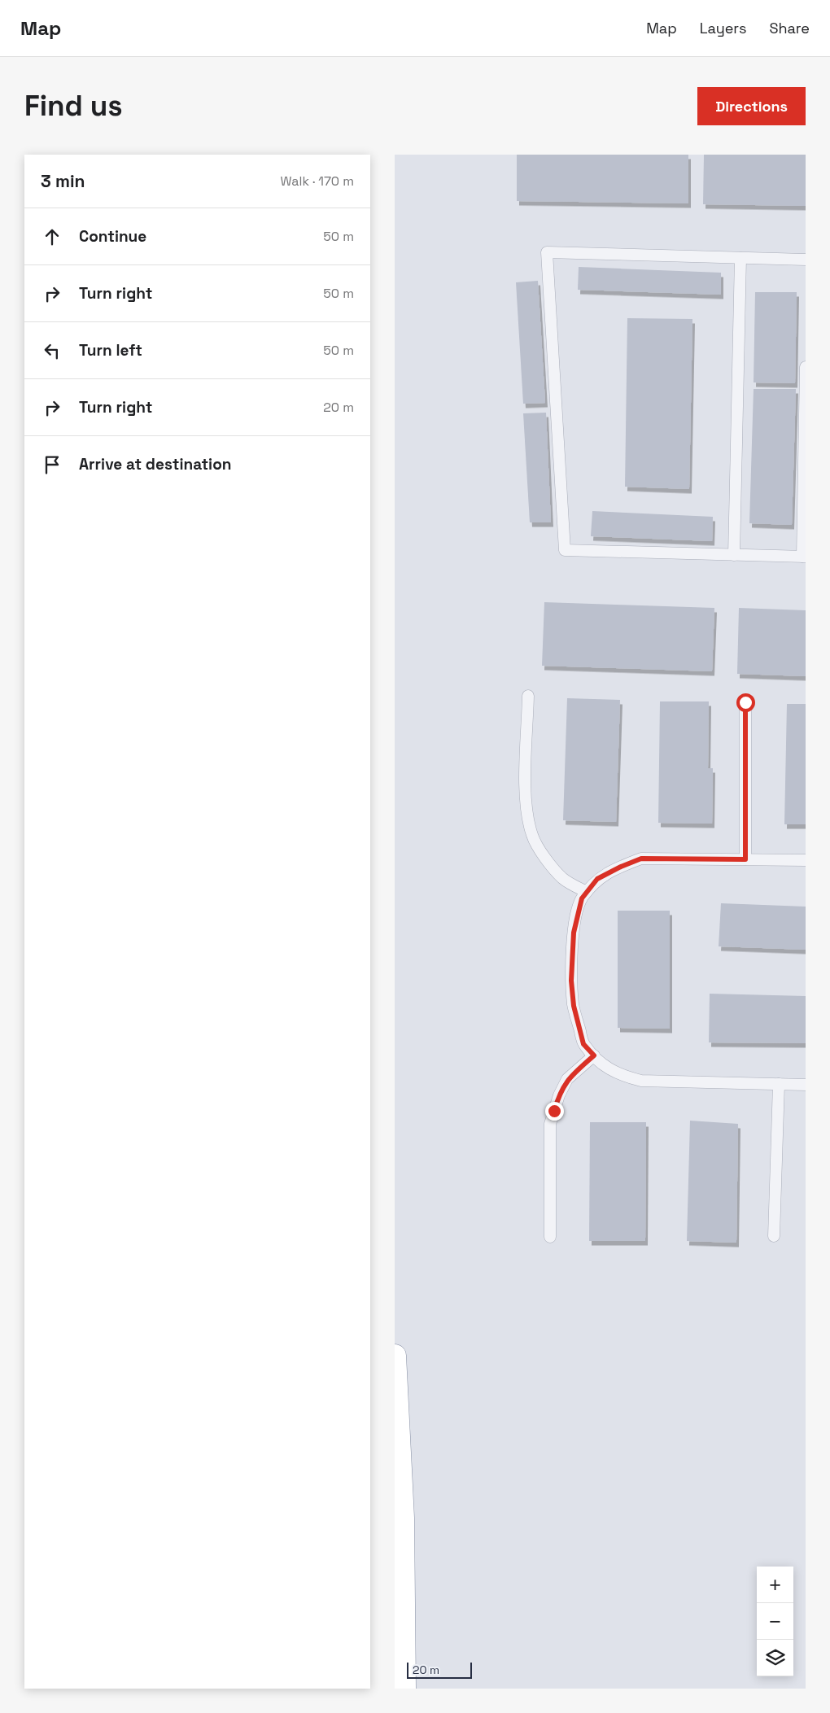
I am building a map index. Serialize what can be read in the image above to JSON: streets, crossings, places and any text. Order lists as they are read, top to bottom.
{
  "scale_bar": "20 m",
  "page": {
    "header": "Map",
    "nav": ["Map", "Layers", "Share"],
    "buttons": "Directions",
    "title": "Find us",
    "heading": ["3 min", "Walk · 170 m"],
    "list": [
      ["Continue", "50 m"],
      ["Turn right", "50 m"],
      ["Turn left", "50 m"],
      ["Turn right", "20 m"],
      "Arrive at destination"
    ],
    "map_buttons": ["+", "−"],
    "scale": "20 m"
  }
}
